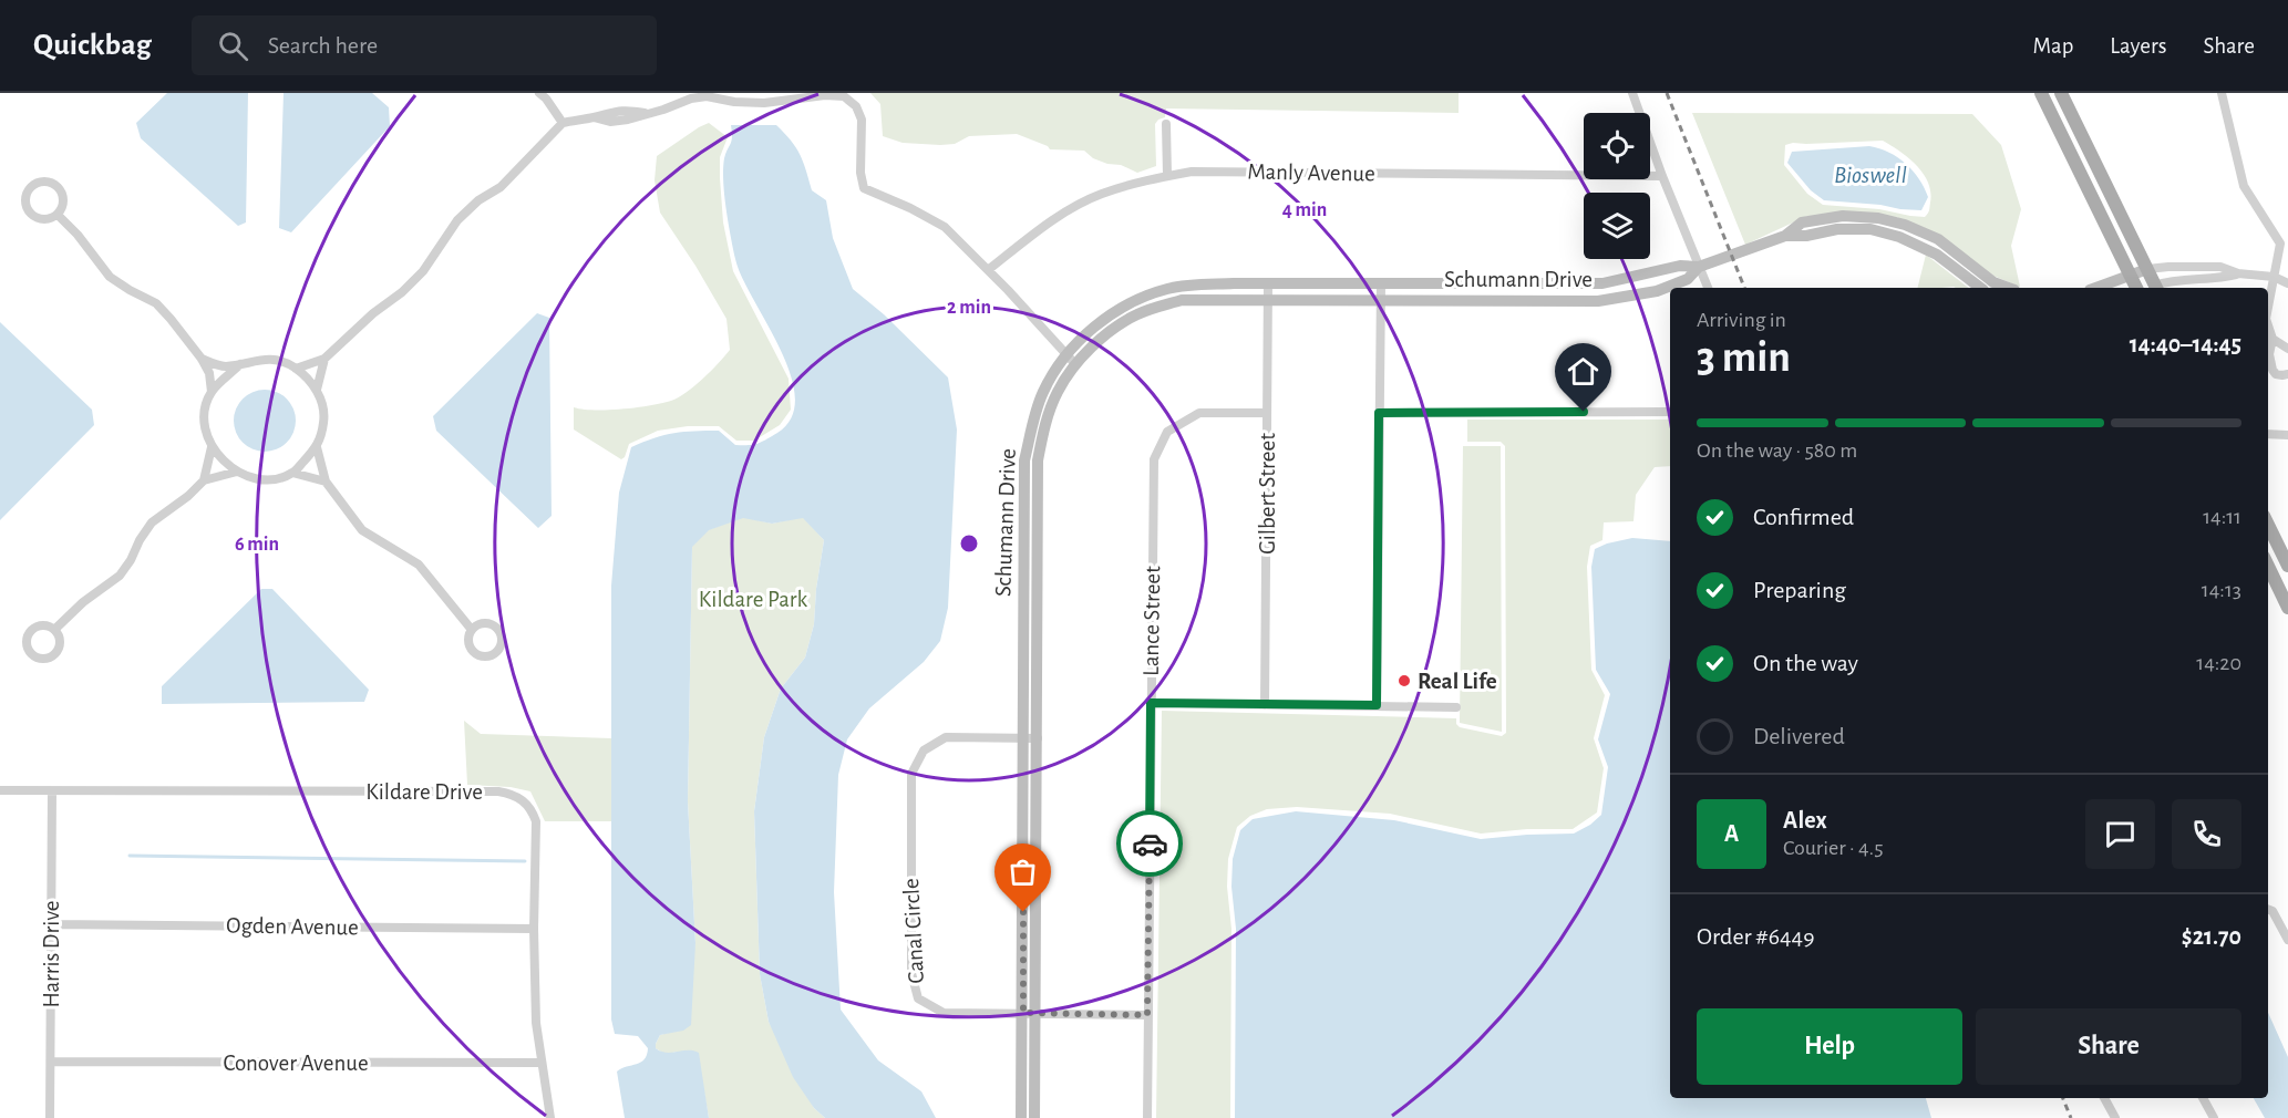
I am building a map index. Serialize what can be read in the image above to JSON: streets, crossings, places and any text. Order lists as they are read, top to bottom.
{
  "streets": {
    "street": [
      "Manly Avenue",
      "Schumann Drive",
      "Gilbert Street",
      "Lance Street",
      "Kildare Drive",
      "Ogden Avenue",
      "Canal Circle",
      "Harris Drive",
      "Conover Avenue"
    ]
  },
  "crossings": [
    ["Schumann Drive", "Gilbert Street"],
    ["Schumann Drive", "Canal Circle"],
    ["Gilbert Street", "Lance Street"],
    ["Lance Street", "Canal Circle"],
    ["Kildare Drive", "Ogden Avenue"],
    ["Kildare Drive", "Harris Drive"],
    ["Kildare Drive", "Conover Avenue"],
    ["Ogden Avenue", "Harris Drive"],
    ["Harris Drive", "Conover Avenue"]
  ],
  "water": ["Bioswell"],
  "parks": ["Kildare Park"],
  "places": ["Real Life"],
  "page": {
    "header": "Quickbag",
    "search": "Search here",
    "nav": ["Map", "Layers", "Share"],
    "heading": ["3 min", "Arriving in", "14:40–14:45"],
    "panel": [
      "Alex",
      "Courier · 4.5",
      "Order #6449",
      "$21.70"
    ],
    "bar": "On the way · 580 m",
    "list": [
      ["Confirmed", "14:11"],
      ["Preparing", "14:13"],
      ["On the way", "14:20"],
      "Delivered"
    ],
    "round": "A",
    "buttons": ["Help", "Share"]
  },
  "rings": ["4 min", "2 min", "6 min"]
}
